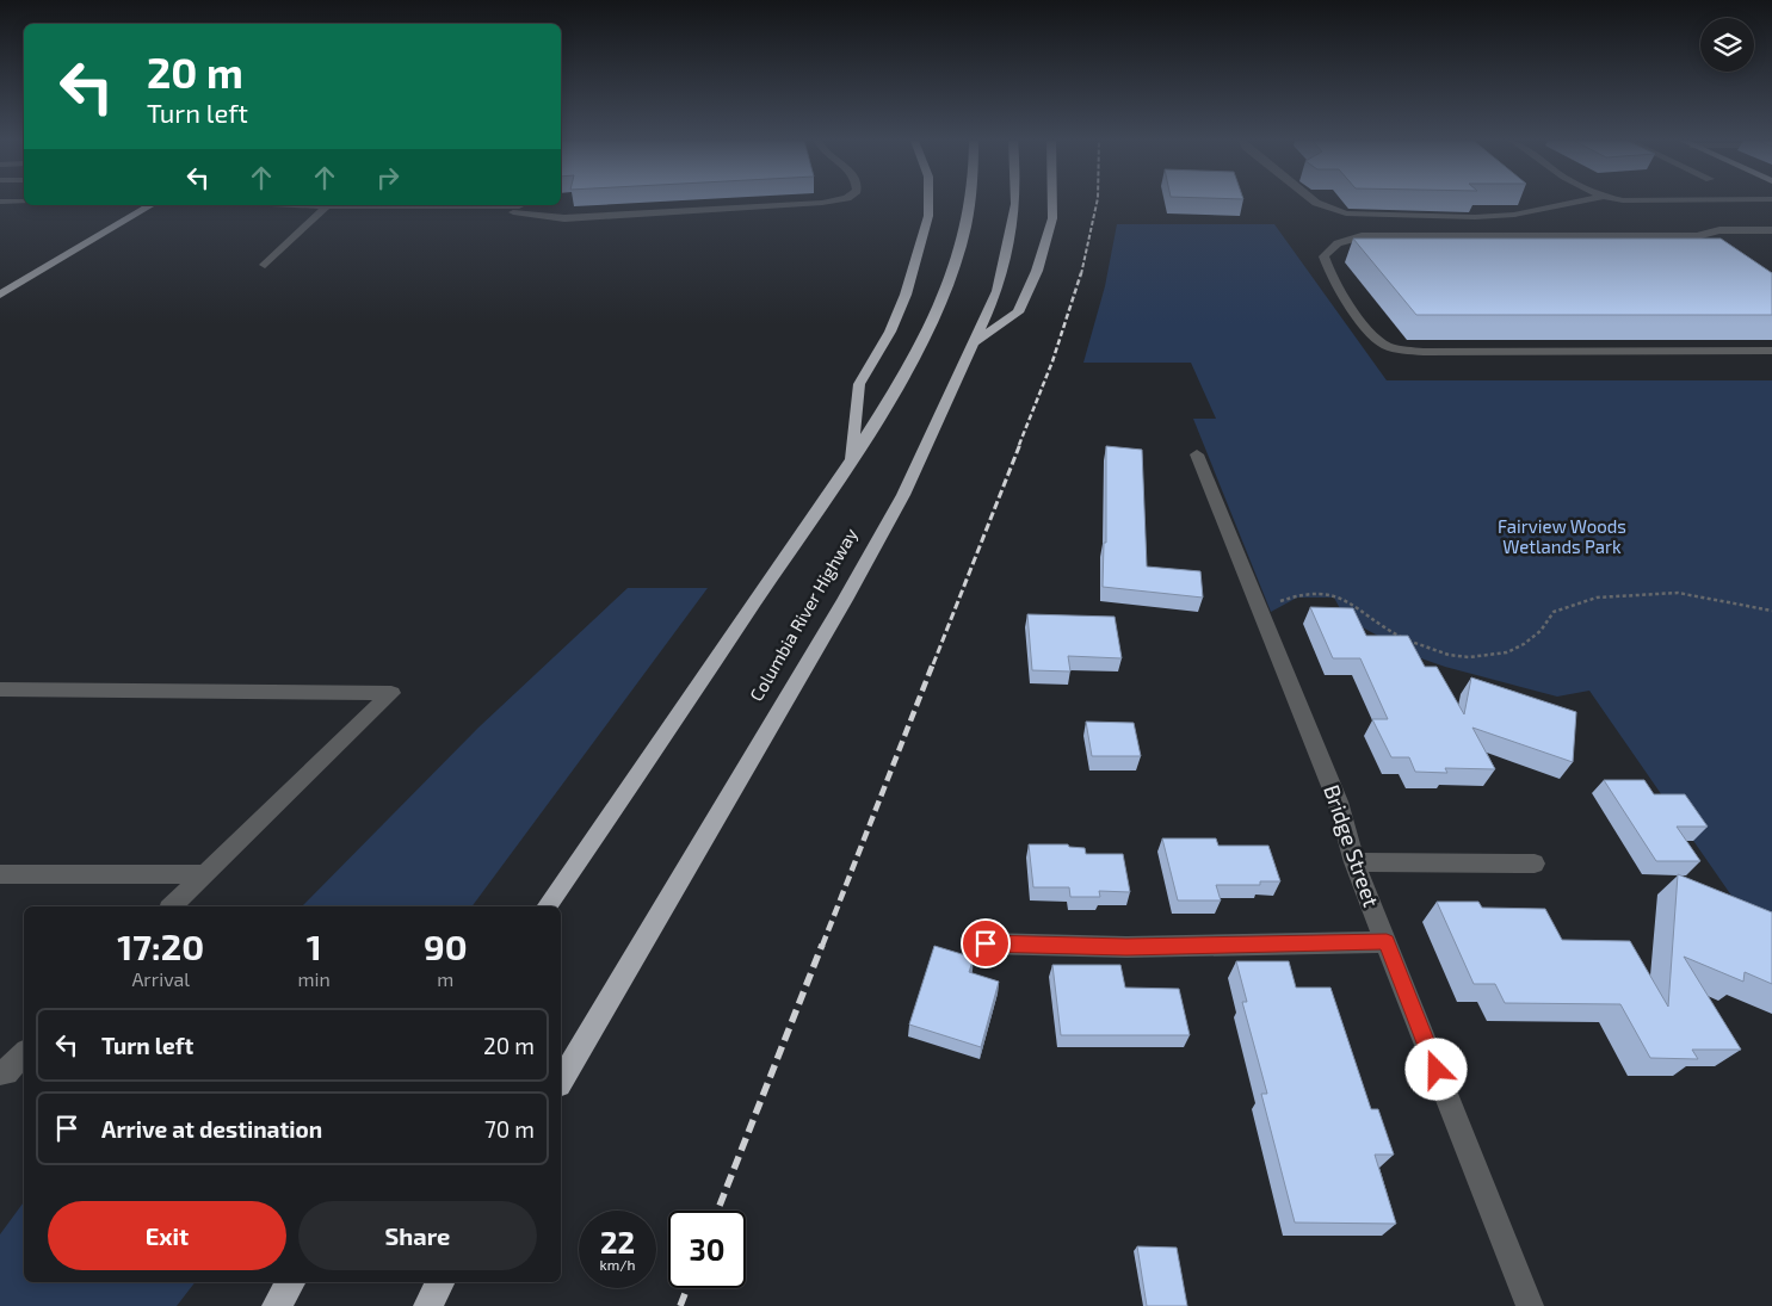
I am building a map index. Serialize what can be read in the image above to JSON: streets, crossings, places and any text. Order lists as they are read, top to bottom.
{
  "streets": {
    "highway": ["Columbia River Highway"],
    "street": ["Bridge Street"]
  },
  "parks": ["Fairview Woods Wetlands Park"],
  "page": {
    "turn": ["20 m", "Turn left"],
    "eta": [
      "17:20",
      "Arrival",
      "1",
      "min",
      "90",
      "m"
    ],
    "list": [
      {
        "name": "Turn left",
        "value": "20 m"
      },
      {
        "name": "Arrive at destination",
        "value": "70 m"
      }
    ],
    "buttons": ["Exit", "Share"],
    "speed": "22 km/h",
    "limit": "30"
  }
}
